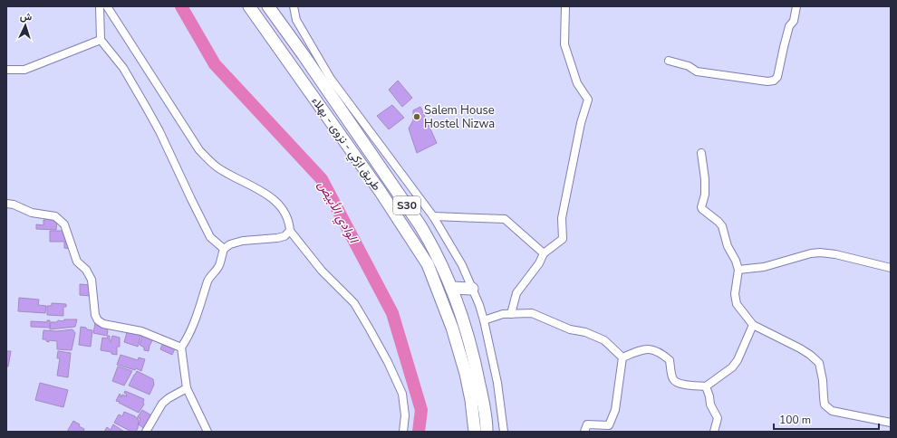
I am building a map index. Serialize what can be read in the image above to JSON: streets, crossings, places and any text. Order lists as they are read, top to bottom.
{
  "streets": {
    "main road": ["طريق ازكي - نزوى - بهلاء", "S30"]
  },
  "water": ["الوادي الأبيض"],
  "places": ["Salem House Hostel Nizwa"],
  "scale_bar": "100 m",
  "north": "top"
}
